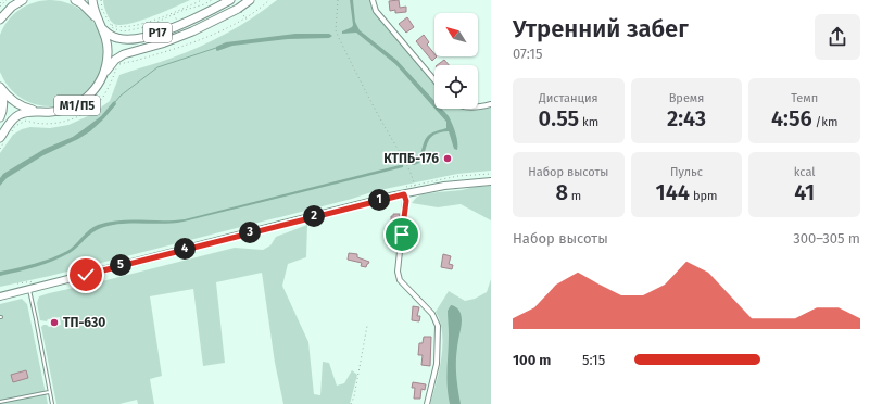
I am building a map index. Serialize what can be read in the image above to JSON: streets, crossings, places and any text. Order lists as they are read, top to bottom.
{
  "streets": {
    "highway": ["Р17", "М1/П5"]
  },
  "crossings": [
    ["Р17", "М1/П5"]
  ],
  "places": ["КТПБ-176", "ТП-630"],
  "north": "top left",
  "page": {
    "heading": ["Утренний забег", "07:15"],
    "stats": [
      ["Дистанция", "0.55 km"],
      ["Время", "2:43"],
      ["Темп", "4:56 /km"],
      ["Набор высоты", "8 m"],
      ["Пульс", "144 bpm"],
      ["kcal", "41"]
    ],
    "pins": [
      "1",
      "2",
      "3",
      "4",
      "5"
    ],
    "chart": ["Набор высоты", "300–305 m"],
    "list": [
      {
        "name": "100 m",
        "note": "5:15"
      }
    ]
  }
}
